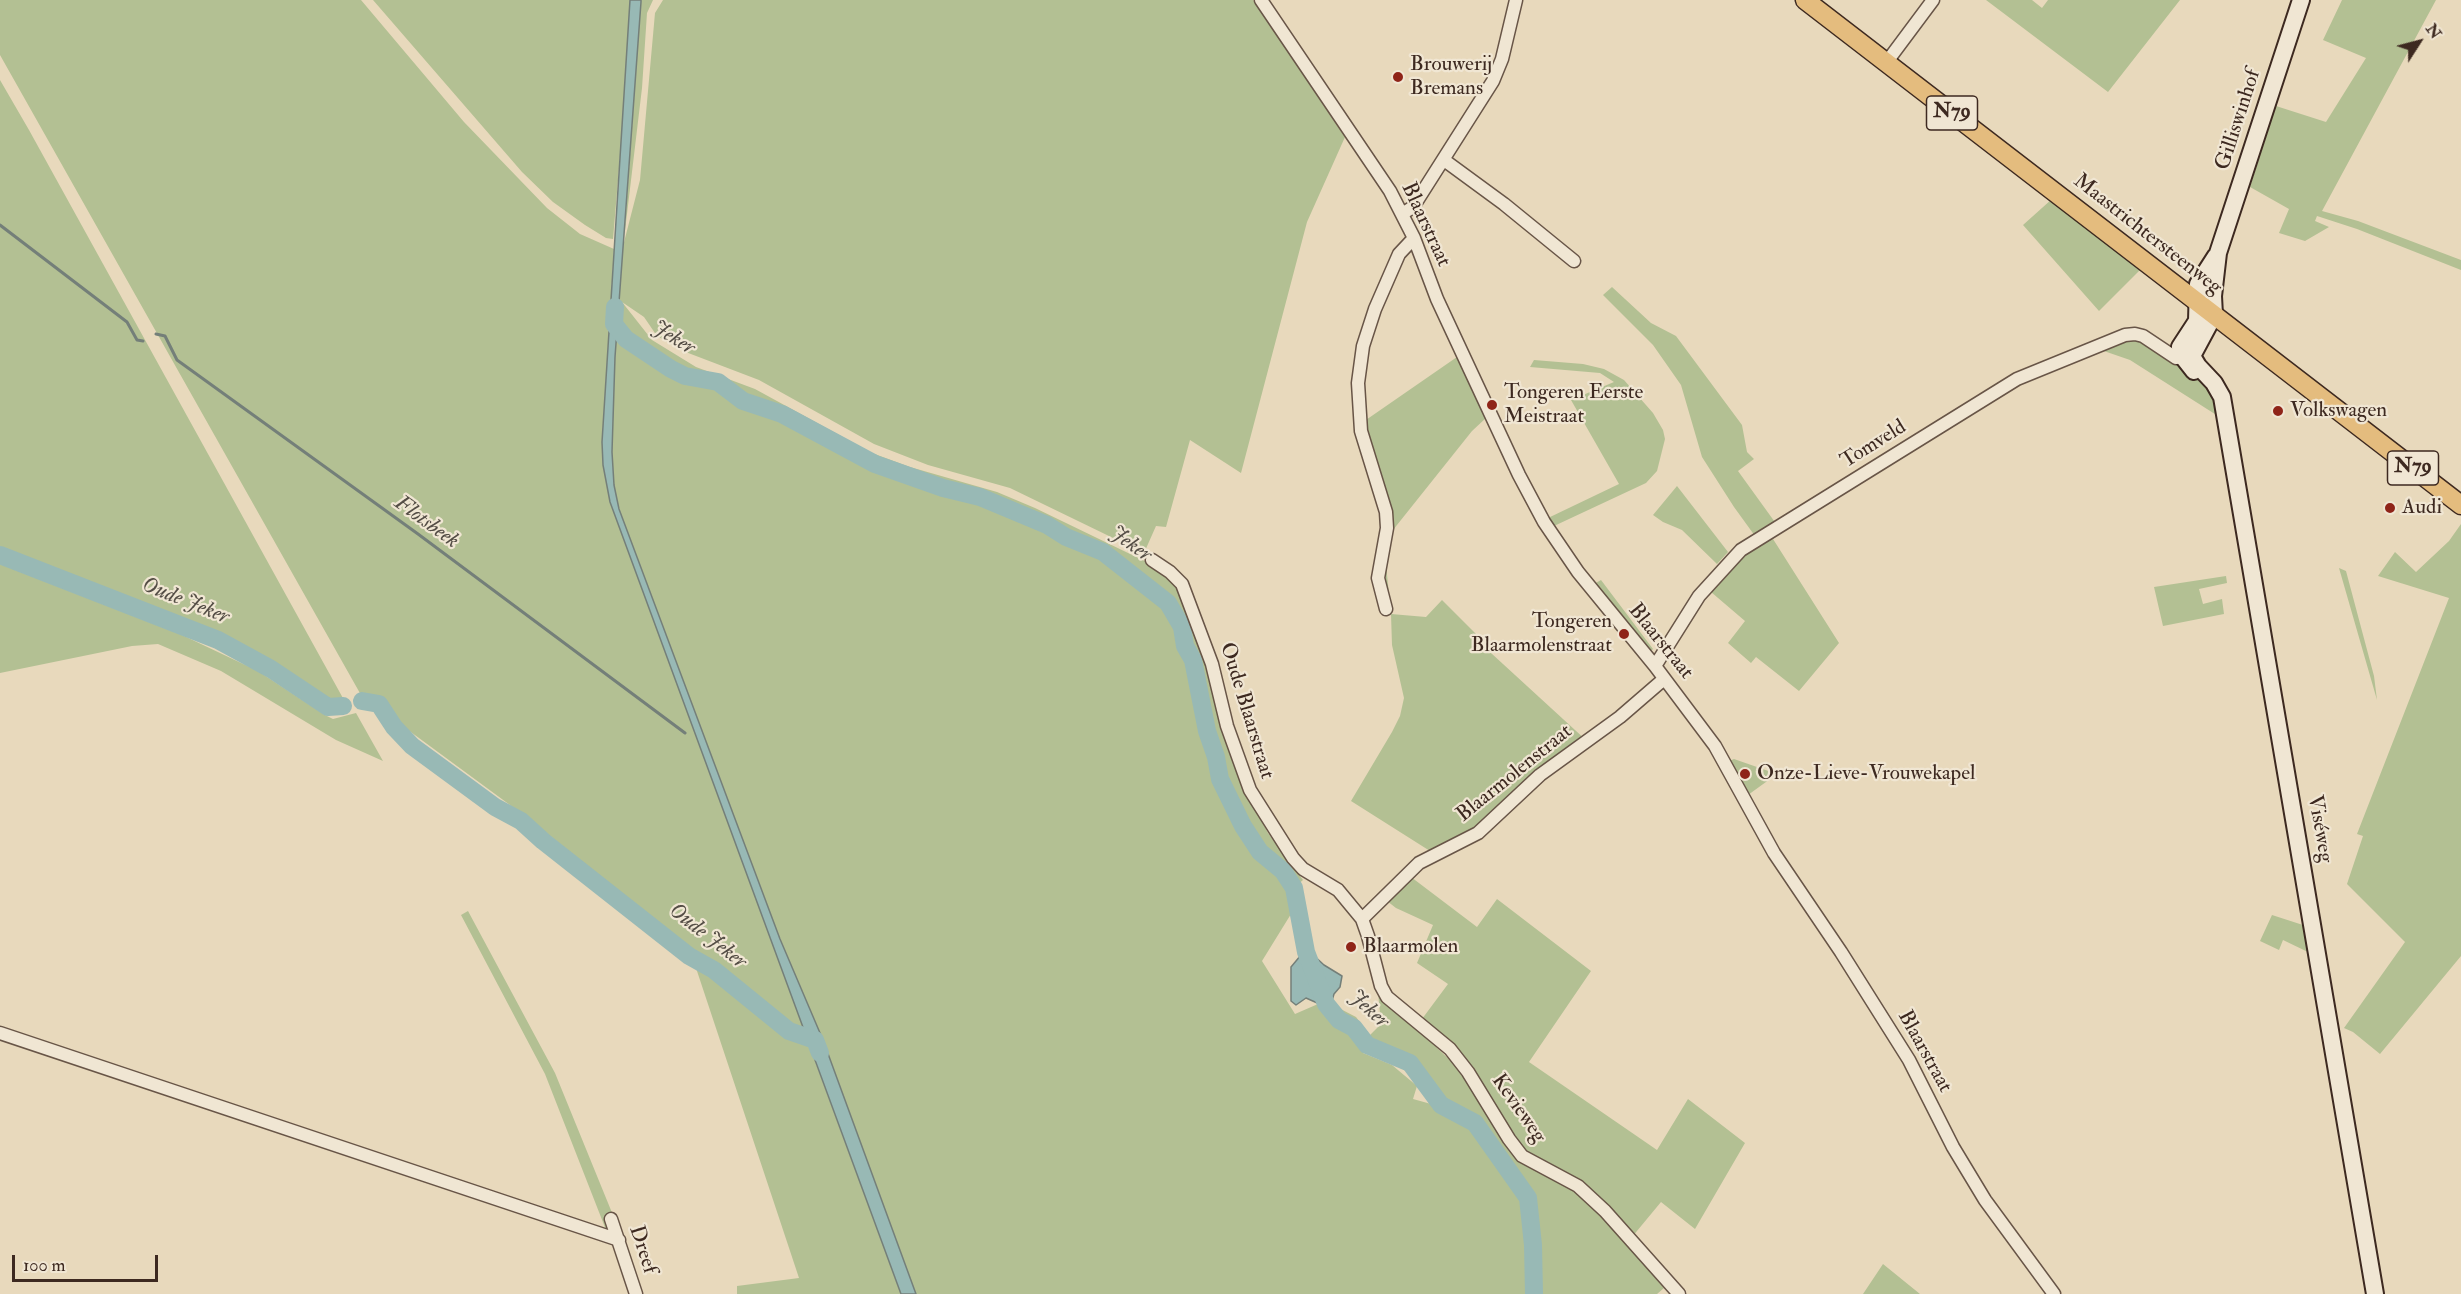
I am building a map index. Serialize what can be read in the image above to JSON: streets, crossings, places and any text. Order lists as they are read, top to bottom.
{
  "streets": {
    "main road": [
      "N79",
      "Gilliswinhof",
      "Maastrichtersteenweg",
      "Viséweg"
    ],
    "street": [
      "Blaarstraat",
      "Tomveld",
      "Oude Blaarstraat",
      "Blaarmolenstraat",
      "Kevieweg",
      "Dreef"
    ]
  },
  "crossings": [
    ["Gilliswinhof", "Maastrichtersteenweg"],
    ["Gilliswinhof", "Tomveld"],
    ["Gilliswinhof", "Viséweg"],
    ["Blaarstraat", "Tomveld"],
    ["Blaarstraat", "Blaarmolenstraat"],
    ["Tomveld", "Viséweg"],
    ["Oude Blaarstraat", "Blaarmolenstraat"],
    ["Oude Blaarstraat", "Kevieweg"],
    ["Blaarmolenstraat", "Kevieweg"]
  ],
  "water": ["Jeker", "Flotsbeek", "Oude Jeker"],
  "places": [
    "Brouwerij Bremans",
    "Tongeren Eerste Meistraat",
    "Volkswagen",
    "Audi",
    "Tongeren Blaarmolenstraat",
    "Onze-Lieve-Vrouwekapel",
    "Blaarmolen"
  ],
  "scale_bar": "100 m",
  "north": "top right"
}
